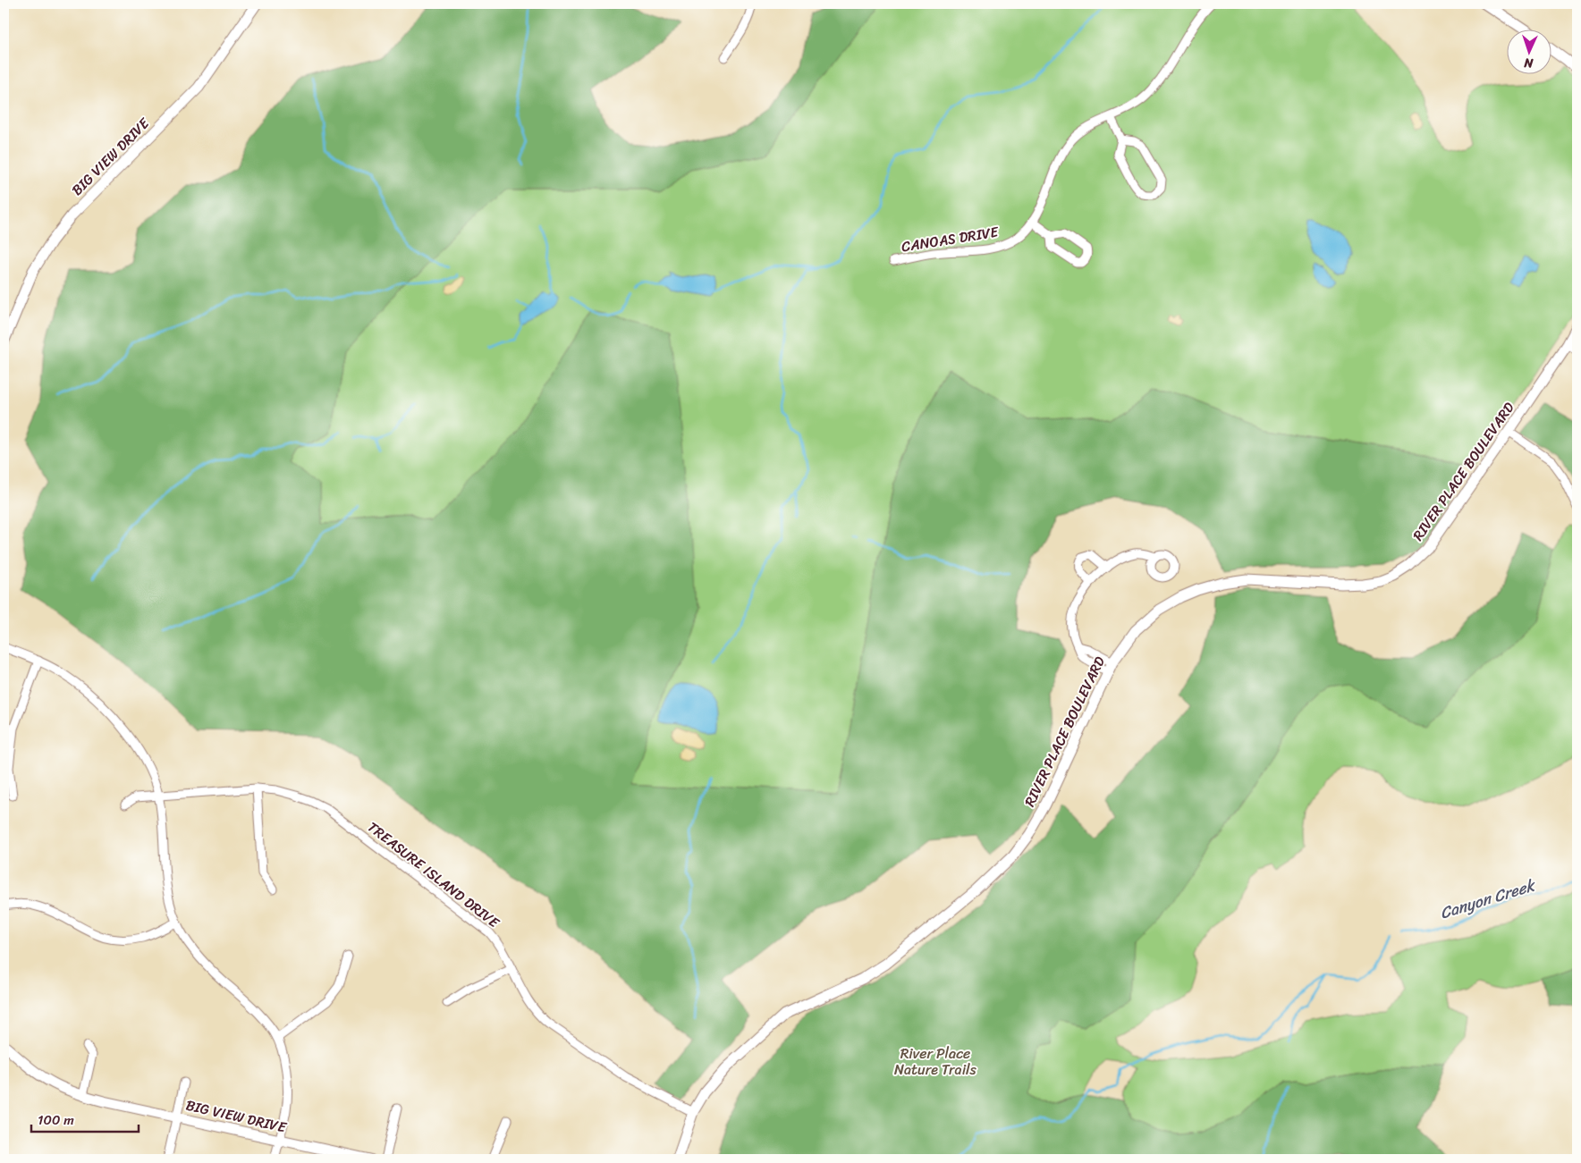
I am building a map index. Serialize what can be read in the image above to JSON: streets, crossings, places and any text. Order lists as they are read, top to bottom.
{
  "streets": {
    "street": [
      "BIG VIEW DRIVE",
      "CANOAS DRIVE",
      "RIVER PLACE BOULEVARD",
      "TREASURE ISLAND DRIVE"
    ]
  },
  "crossings": [
    ["RIVER PLACE BOULEVARD", "TREASURE ISLAND DRIVE"]
  ],
  "water": ["Canyon Creek"],
  "parks": ["River Place Nature Trails"],
  "scale_bar": "100 m",
  "north": "bottom"
}
